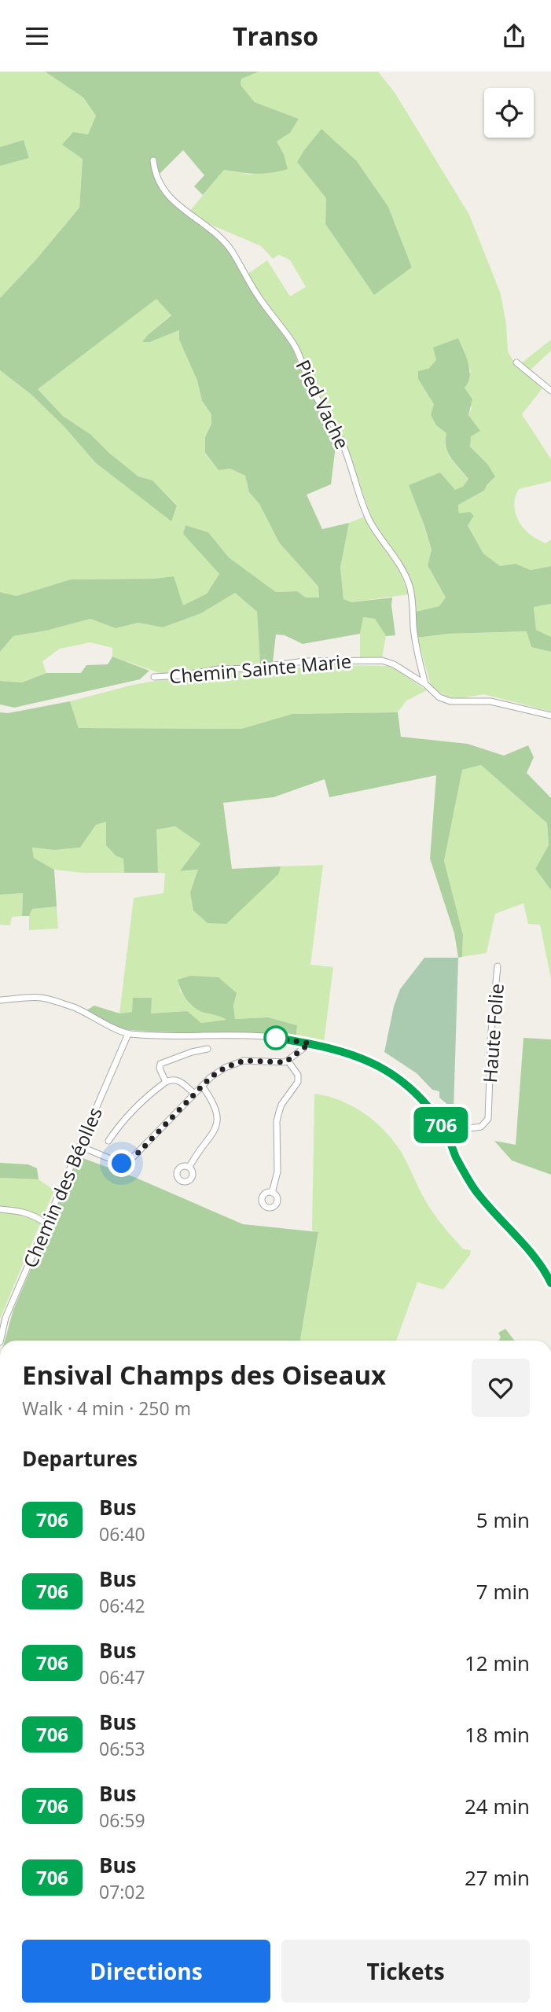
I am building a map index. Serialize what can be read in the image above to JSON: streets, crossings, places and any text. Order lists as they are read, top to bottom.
{
  "streets": {
    "street": [
      "Pied Vache",
      "Chemin Sainte Marie",
      "Haute Folie",
      "Chemin des Béolles"
    ]
  },
  "crossings": [
    ["Pied Vache", "Chemin Sainte Marie"]
  ],
  "lines": ["bus line 706"],
  "page": {
    "header": "Transo",
    "on_map": "706",
    "heading": [
      ["Ensival Champs des Oiseaux", "Walk · 4 min · 250 m"],
      "Departures"
    ],
    "list": [
      {
        "mark": "706",
        "name": "Bus",
        "note": "06:40",
        "value": "5 min"
      },
      {
        "mark": "706",
        "name": "Bus",
        "note": "06:42",
        "value": "7 min"
      },
      {
        "mark": "706",
        "name": "Bus",
        "note": "06:47",
        "value": "12 min"
      },
      {
        "mark": "706",
        "name": "Bus",
        "note": "06:53",
        "value": "18 min"
      },
      {
        "mark": "706",
        "name": "Bus",
        "note": "06:59",
        "value": "24 min"
      },
      {
        "mark": "706",
        "name": "Bus",
        "note": "07:02",
        "value": "27 min"
      }
    ],
    "buttons": ["Directions", "Tickets"]
  }
}
